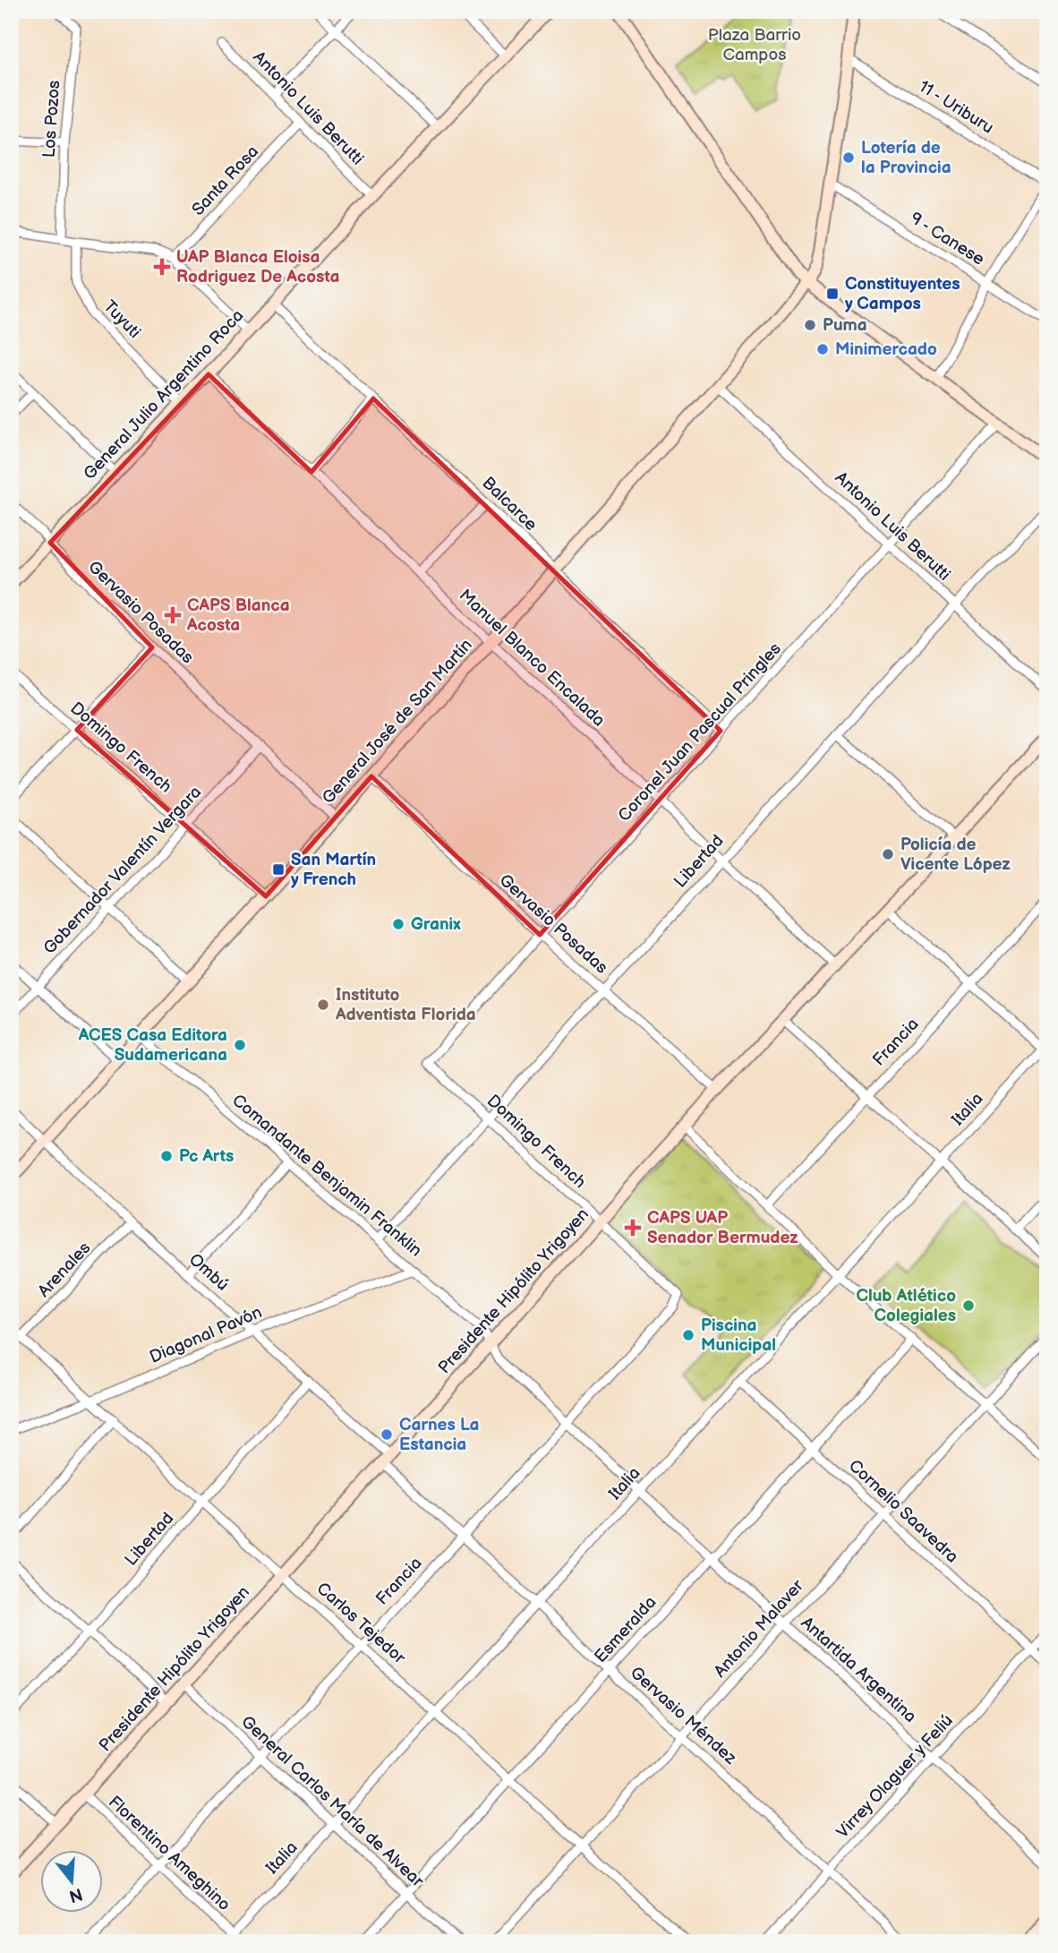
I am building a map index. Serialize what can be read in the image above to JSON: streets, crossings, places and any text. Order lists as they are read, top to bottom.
{
  "streets": {
    "street": [
      "11 - Uriburu",
      "Antonio Luis Berutti",
      "Los Pozos",
      "Santa Rosa",
      "9 - Canese",
      "Tuyuti",
      "General Julio Argentino Roca",
      "Balcarce",
      "Gervasio Posadas",
      "Manuel Blanco Encalada",
      "General José de San Martín",
      "Coronel Juan Pascual Pringles",
      "Domingo French",
      "Libertad",
      "Gobernador Valentín Vergara",
      "Francia",
      "Italia",
      "Comandante Benjamin Franklin",
      "Arenales",
      "Ombú",
      "Presidente Hipólito Yrigoyen",
      "Diagonal Pavón",
      "Cornelio Saavedra",
      "Carlos Tejedor",
      "Antonio Malaver",
      "Esmeralda",
      "Antartida Argentina",
      "Gervasio Méndez",
      "Virrey Olaguer y Feliú",
      "General Carlos María de Alvear",
      "Florentino Ameghino"
    ]
  },
  "crossings": [
    ["11 - Uriburu", "General José de San Martín"],
    ["Antonio Luis Berutti", "Santa Rosa"],
    ["Antonio Luis Berutti", "General Julio Argentino Roca"],
    ["Antonio Luis Berutti", "General José de San Martín"],
    ["Antonio Luis Berutti", "Coronel Juan Pascual Pringles"],
    ["Antonio Luis Berutti", "Libertad"],
    ["9 - Canese", "General José de San Martín"],
    ["Tuyuti", "General Julio Argentino Roca"],
    ["General Julio Argentino Roca", "Balcarce"],
    ["General Julio Argentino Roca", "Gervasio Posadas"],
    ["General Julio Argentino Roca", "Manuel Blanco Encalada"],
    ["Balcarce", "General José de San Martín"],
    ["Balcarce", "Coronel Juan Pascual Pringles"],
    ["Gervasio Posadas", "General José de San Martín"],
    ["Gervasio Posadas", "Coronel Juan Pascual Pringles"],
    ["Gervasio Posadas", "Libertad"],
    ["Gervasio Posadas", "Gobernador Valentín Vergara"],
    ["Gervasio Posadas", "Presidente Hipólito Yrigoyen"],
    ["Manuel Blanco Encalada", "General José de San Martín"],
    ["Manuel Blanco Encalada", "Coronel Juan Pascual Pringles"],
    ["Manuel Blanco Encalada", "Libertad"],
    ["Manuel Blanco Encalada", "Presidente Hipólito Yrigoyen"],
    ["General José de San Martín", "Domingo French"],
    ["General José de San Martín", "Comandante Benjamin Franklin"],
    ["General José de San Martín", "Ombú"],
    ["Coronel Juan Pascual Pringles", "Domingo French"],
    ["Domingo French", "Libertad"],
    ["Domingo French", "Gobernador Valentín Vergara"],
    ["Domingo French", "Francia"],
    ["Domingo French", "Presidente Hipólito Yrigoyen"],
    ["Libertad", "Comandante Benjamin Franklin"],
    ["Libertad", "Ombú"],
    ["Libertad", "Carlos Tejedor"],
    ["Francia", "Carlos Tejedor"],
    ["Francia", "Antartida Argentina"],
    ["Francia", "Gervasio Méndez"],
    ["Francia", "General Carlos María de Alvear"],
    ["Francia", "Florentino Ameghino"],
    ["Italia", "Cornelio Saavedra"],
    ["Italia", "Carlos Tejedor"],
    ["Italia", "Antartida Argentina"],
    ["Italia", "Gervasio Méndez"],
    ["Italia", "General Carlos María de Alvear"],
    ["Italia", "Florentino Ameghino"],
    ["Comandante Benjamin Franklin", "Presidente Hipólito Yrigoyen"],
    ["Comandante Benjamin Franklin", "Diagonal Pavón"],
    ["Comandante Benjamin Franklin", "Antartida Argentina"],
    ["Arenales", "Ombú"],
    ["Arenales", "Carlos Tejedor"],
    ["Ombú", "Presidente Hipólito Yrigoyen"],
    ["Ombú", "Diagonal Pavón"],
    ["Ombú", "Gervasio Méndez"],
    ["Presidente Hipólito Yrigoyen", "Carlos Tejedor"],
    ["Presidente Hipólito Yrigoyen", "Antartida Argentina"],
    ["Presidente Hipólito Yrigoyen", "Gervasio Méndez"],
    ["Presidente Hipólito Yrigoyen", "General Carlos María de Alvear"],
    ["Presidente Hipólito Yrigoyen", "Florentino Ameghino"],
    ["Diagonal Pavón", "Carlos Tejedor"],
    ["Cornelio Saavedra", "Antonio Malaver"],
    ["Cornelio Saavedra", "Esmeralda"],
    ["Cornelio Saavedra", "Virrey Olaguer y Feliú"],
    ["Carlos Tejedor", "Antonio Malaver"],
    ["Carlos Tejedor", "Esmeralda"],
    ["Antonio Malaver", "Antartida Argentina"],
    ["Antonio Malaver", "Gervasio Méndez"],
    ["Esmeralda", "Antartida Argentina"],
    ["Esmeralda", "Gervasio Méndez"],
    ["Esmeralda", "General Carlos María de Alvear"],
    ["Antartida Argentina", "Virrey Olaguer y Feliú"],
    ["Gervasio Méndez", "Virrey Olaguer y Feliú"]
  ],
  "parks": ["Plaza Barrio Campos"],
  "places": {
    "other": [
      "Lotería de la Provincia",
      "Puma",
      "Minimercado",
      "Policía de Vicente López",
      "Granix",
      "Instituto Adventista Florida",
      "ACES Casa Editora Sudamericana",
      "Pc Arts",
      "Club Atlético Colegiales",
      "Piscina Municipal",
      "Carnes La Estancia"
    ],
    "health": ["UAP Blanca Eloisa Rodriguez De Acosta", "CAPS Blanca Acosta", "CAPS UAP Senador Bermudez"],
    "transit": ["Constituyentes y Campos", "San Martín y French"]
  },
  "north": "bottom"
}
